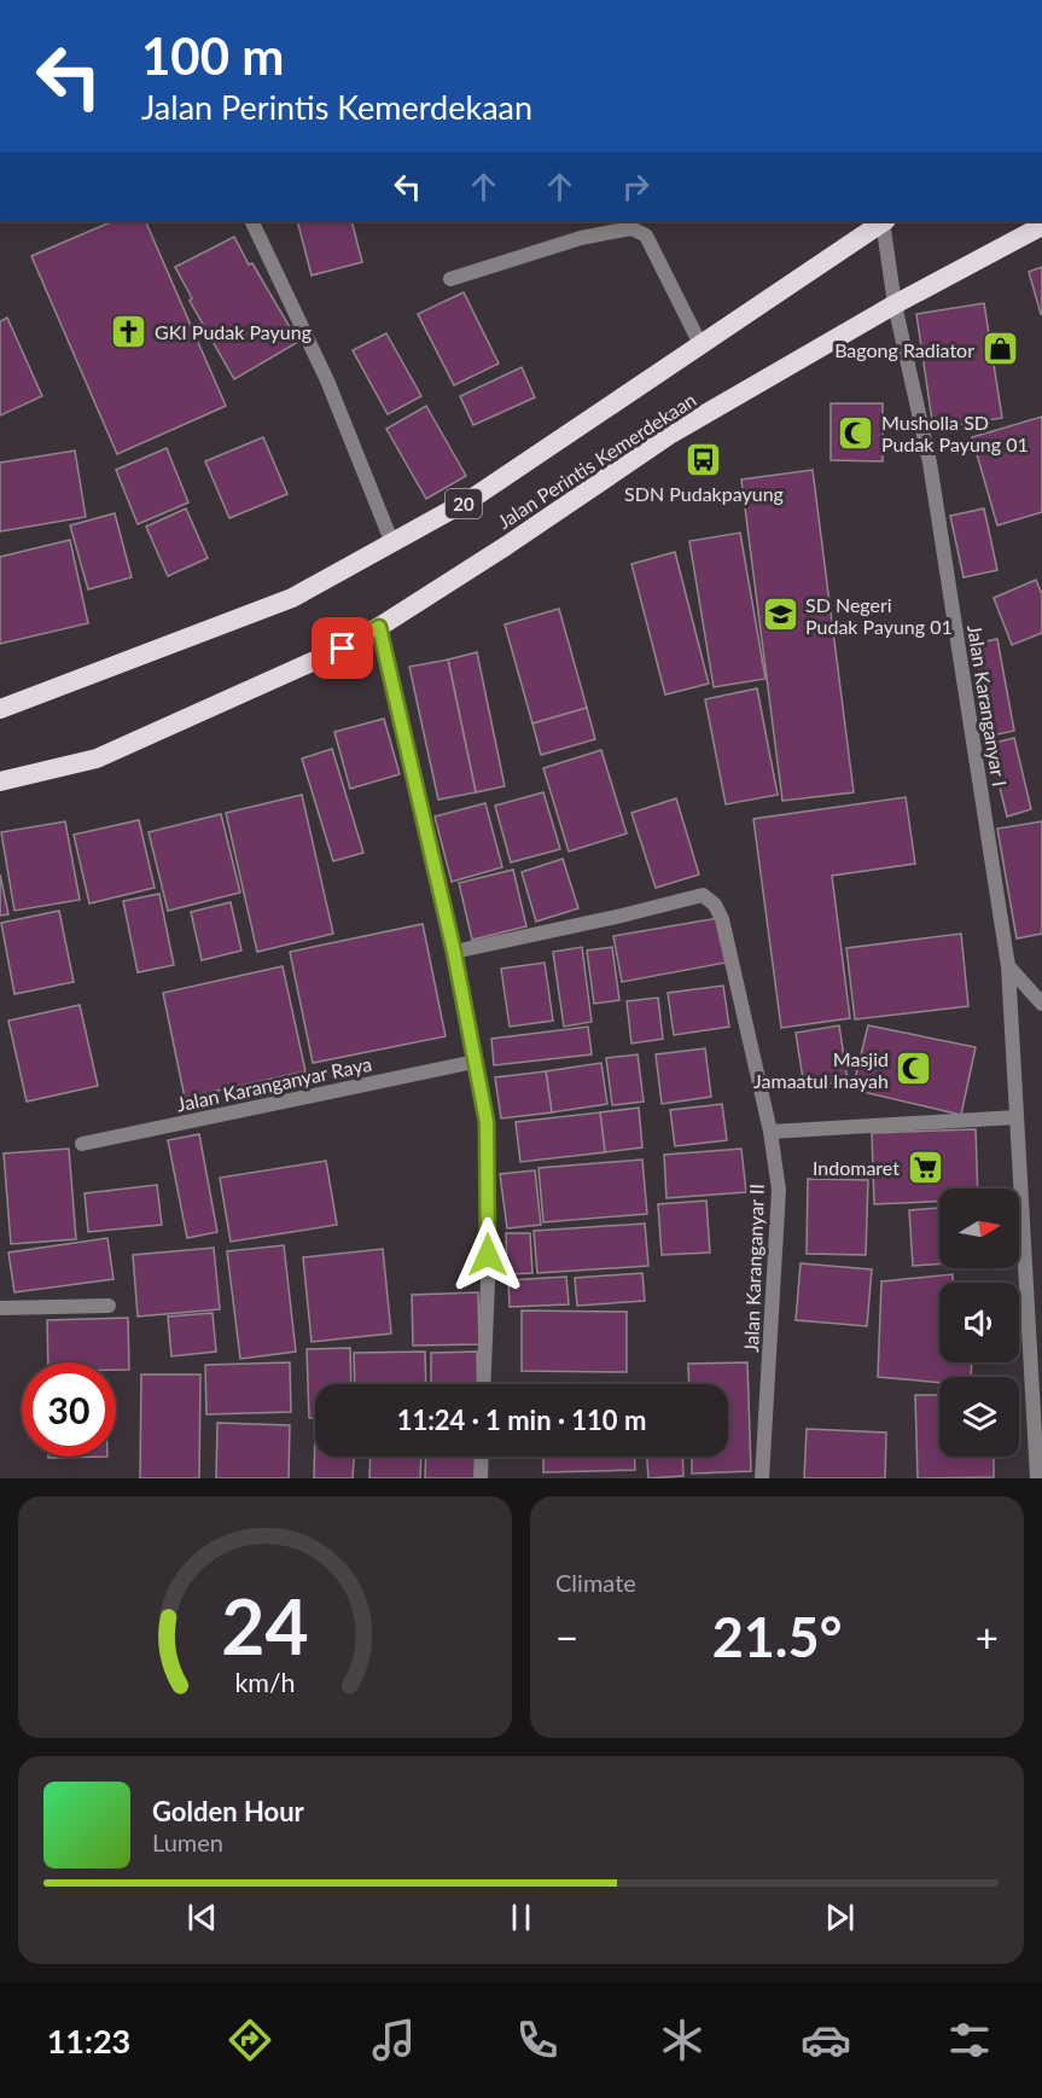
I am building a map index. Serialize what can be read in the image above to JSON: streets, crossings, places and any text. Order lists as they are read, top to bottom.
{
  "streets": {
    "highway": ["Jalan Perintis Kemerdekaan", "20"],
    "street": ["Jalan Karanganyar I", "Jalan Karanganyar Raya", "Jalan Karanganyar II"]
  },
  "crossings": [
    ["Jalan Perintis Kemerdekaan", "Jalan Karanganyar I"]
  ],
  "places": {
    "church": ["GKI Pudak Payung"],
    "shop": ["Bagong Radiator"],
    "mosque": ["Musholla SD Pudak Payung 01", "Masjid Jamaatul Inayah"],
    "bus stop": ["SDN Pudakpayung"],
    "school or university": ["SD Negeri Pudak Payung 01"],
    "supermarket": ["Indomaret"]
  },
  "north": "right",
  "page": {
    "turn": ["100 m", "Jalan Perintis Kemerdekaan"],
    "limit": "30",
    "trip": "11:24 · 1 min · 110 m",
    "tile": "Climate",
    "heat": ["−", "21.5°", "+"],
    "song": ["Golden Hour", "Lumen"],
    "tabs": "11:23",
    "gauge": ["24", "km/h"]
  }
}
